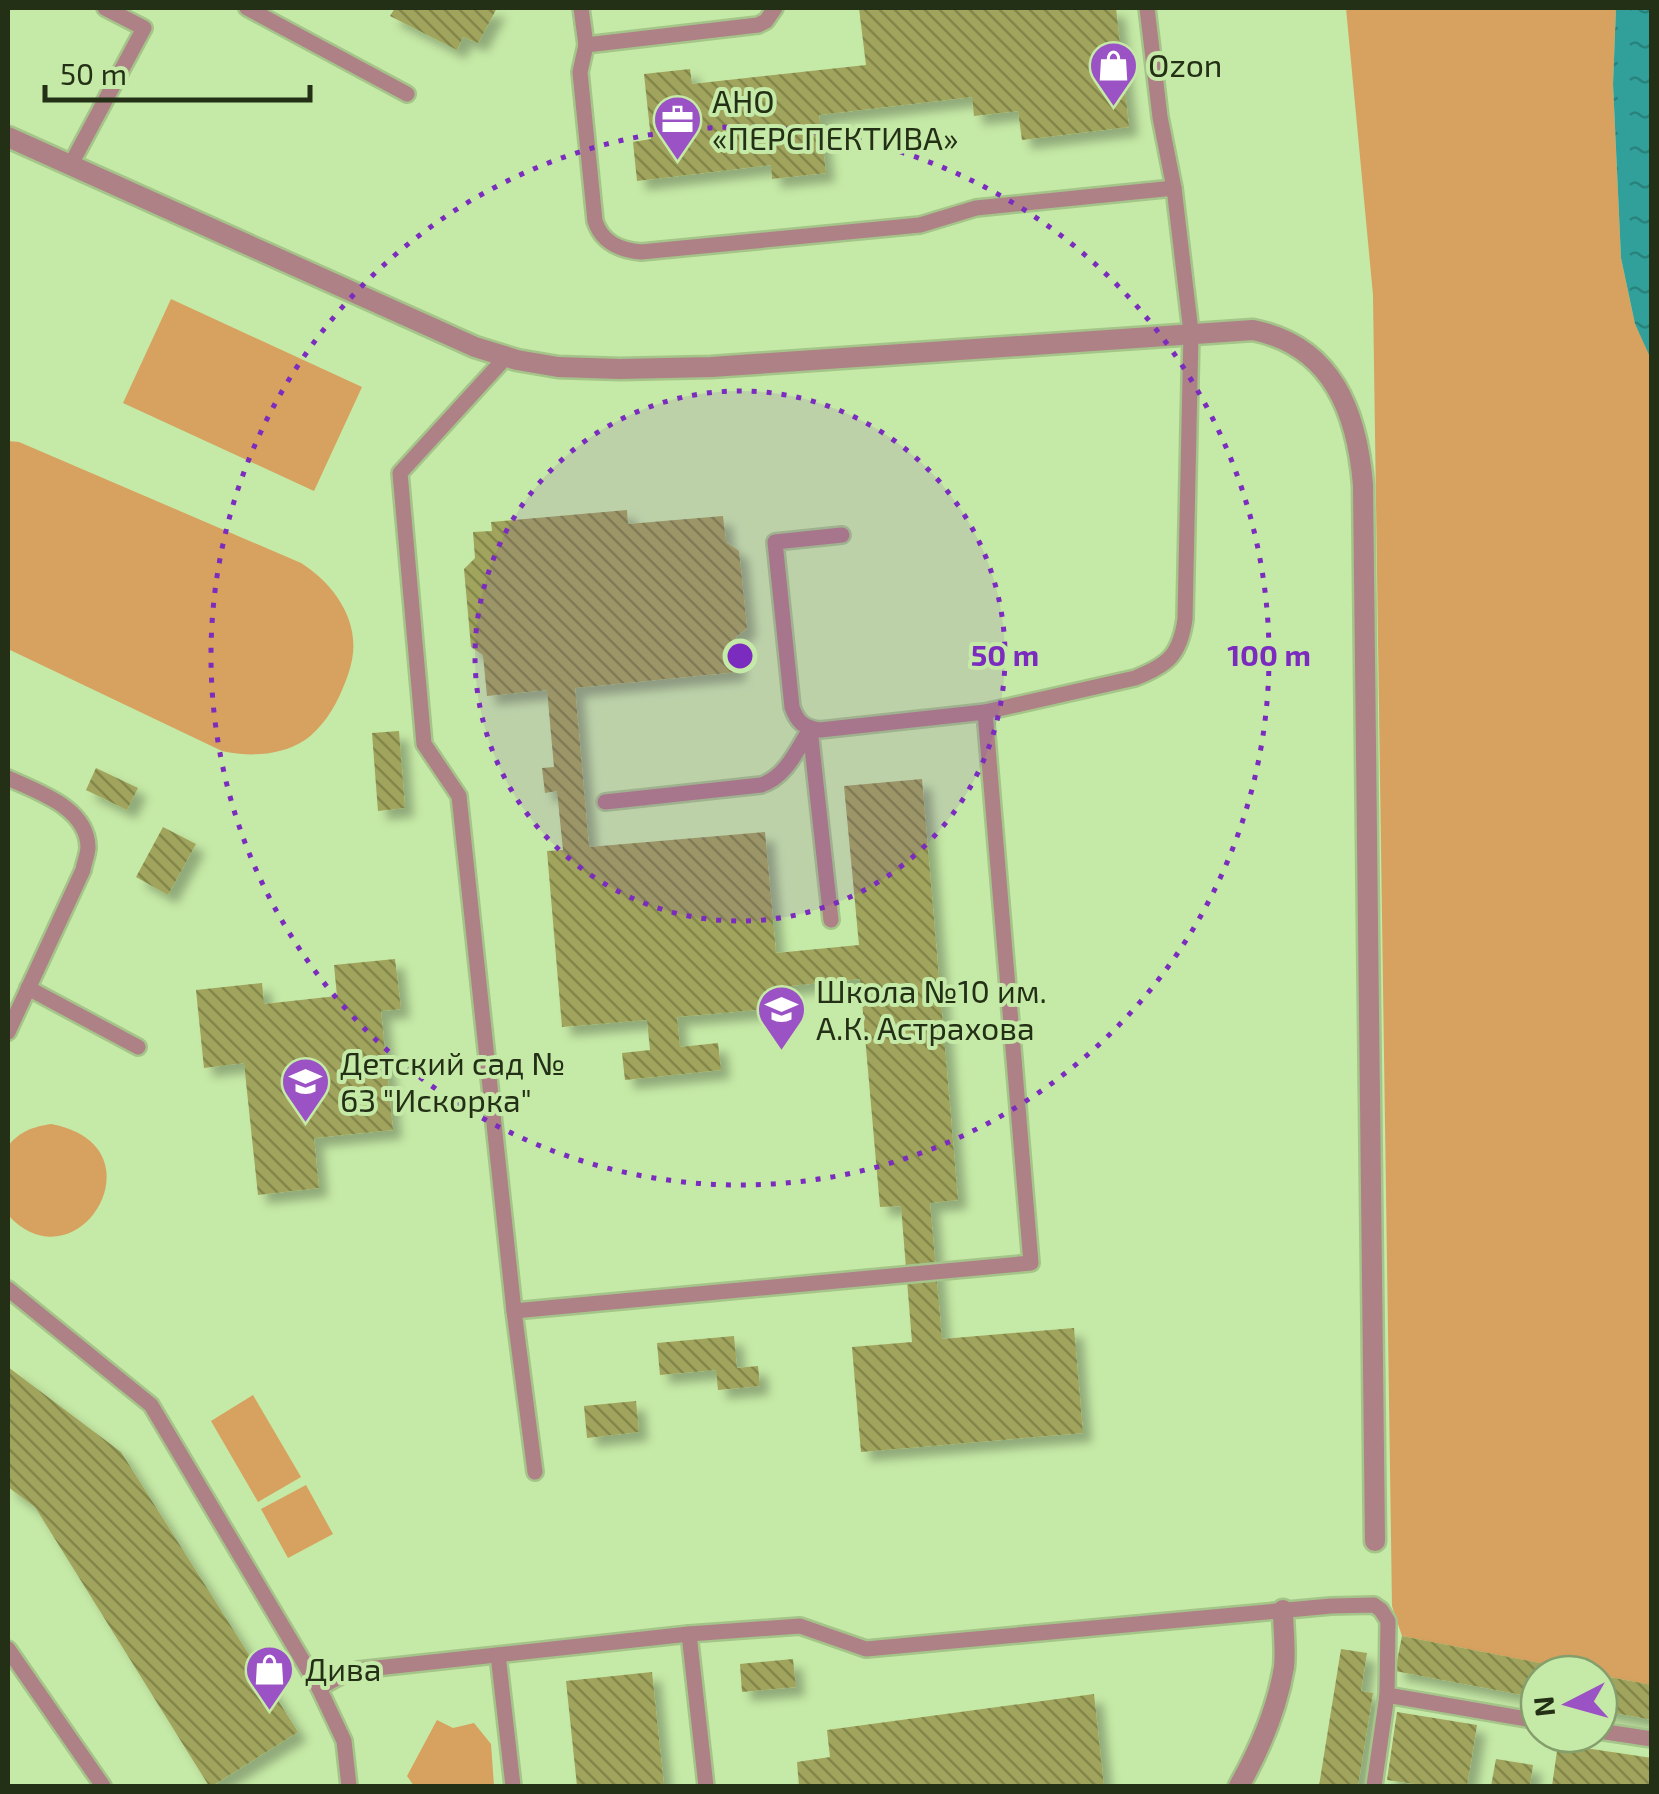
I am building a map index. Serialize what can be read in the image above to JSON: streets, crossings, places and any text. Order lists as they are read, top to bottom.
{
  "places": {
    "shop": ["Ozon", "Дива"],
    "office": ["АНО «ПЕРСПЕКТИВА»"],
    "school or university": ["Школа №10 им. А.К. Астрахова", "Детский сад № 63 \"Искорка\""]
  },
  "scale_bar": "50 m",
  "north": "left",
  "rings": ["50 m", "100 m"]
}
